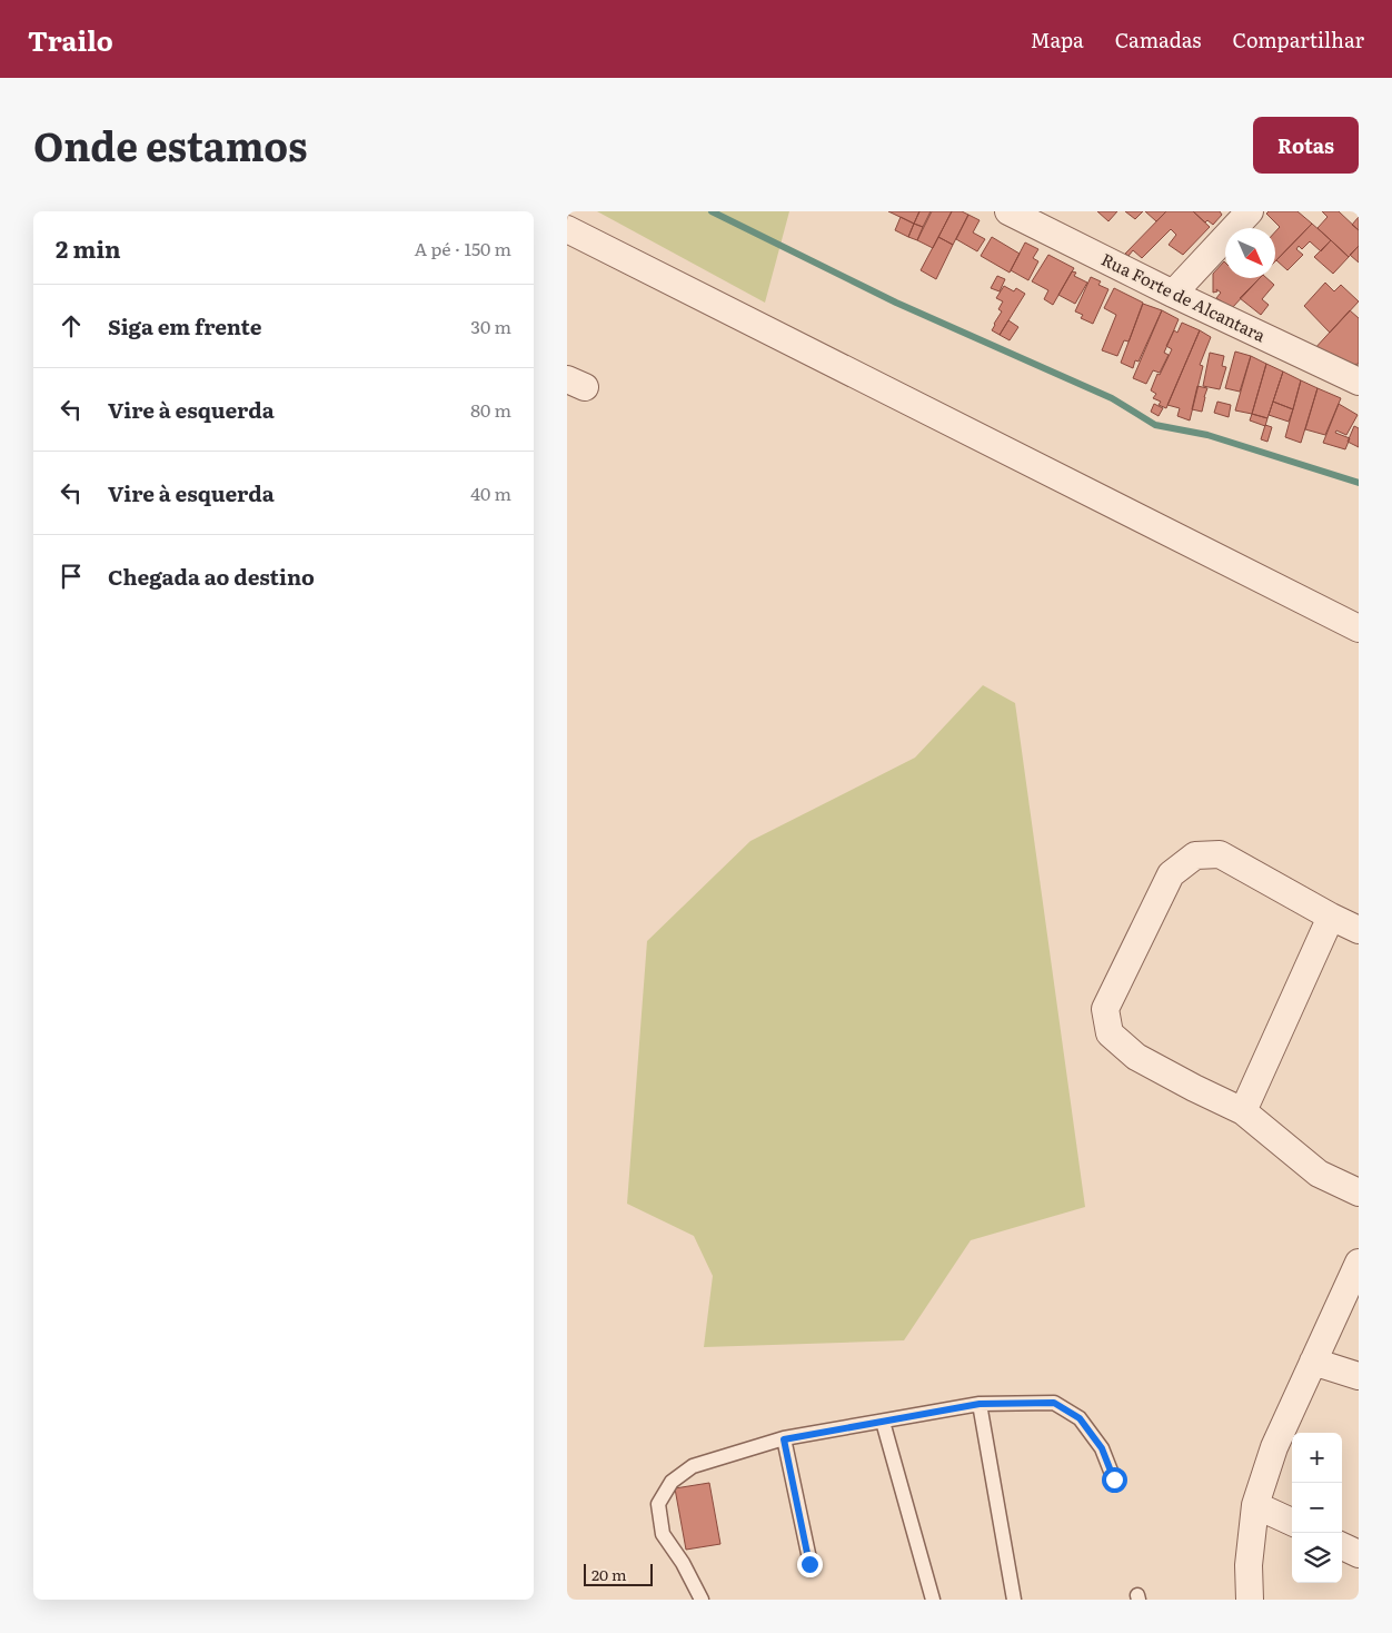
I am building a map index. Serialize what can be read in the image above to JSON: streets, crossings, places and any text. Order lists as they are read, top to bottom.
{
  "streets": {
    "street": ["Rua Forte de Alcantara"]
  },
  "scale_bar": "20 m",
  "north": "bottom right",
  "page": {
    "header": "Trailo",
    "nav": ["Mapa", "Camadas", "Compartilhar"],
    "title": "Onde estamos",
    "buttons": "Rotas",
    "heading": ["2 min", "A pé · 150 m"],
    "list": [
      ["Siga em frente", "30 m"],
      ["Vire à esquerda", "80 m"],
      ["Vire à esquerda", "40 m"],
      "Chegada ao destino"
    ],
    "map_buttons": ["+", "−"],
    "scale": "20 m"
  }
}
